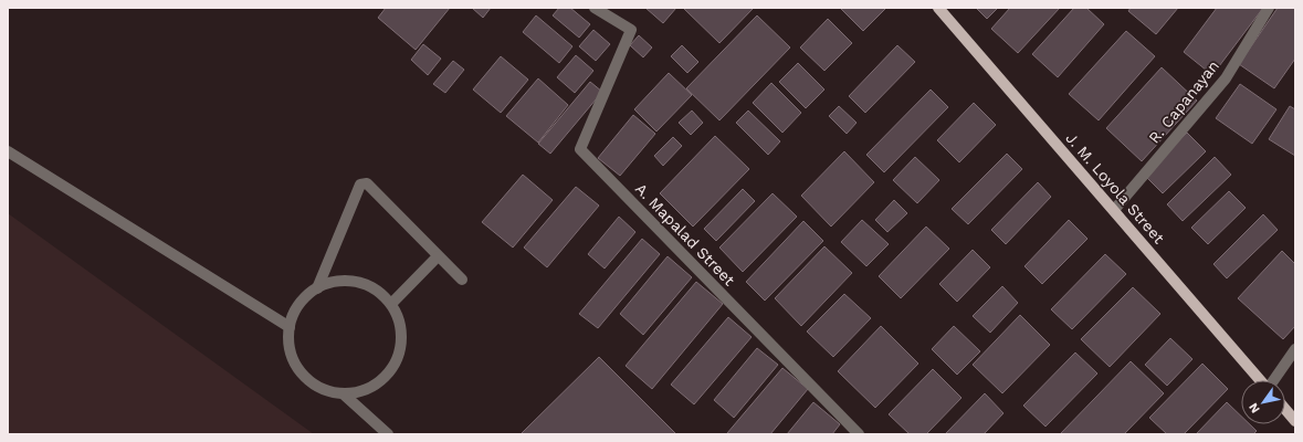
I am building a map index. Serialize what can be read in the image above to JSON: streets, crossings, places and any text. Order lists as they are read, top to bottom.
{
  "streets": {
    "main road": ["J. M. Loyola Street"],
    "street": ["R. Capanayan", "A. Mapalad Street"]
  },
  "crossings": [
    ["R. Capanayan", "J. M. Loyola Street"]
  ],
  "north": "bottom left"
}
